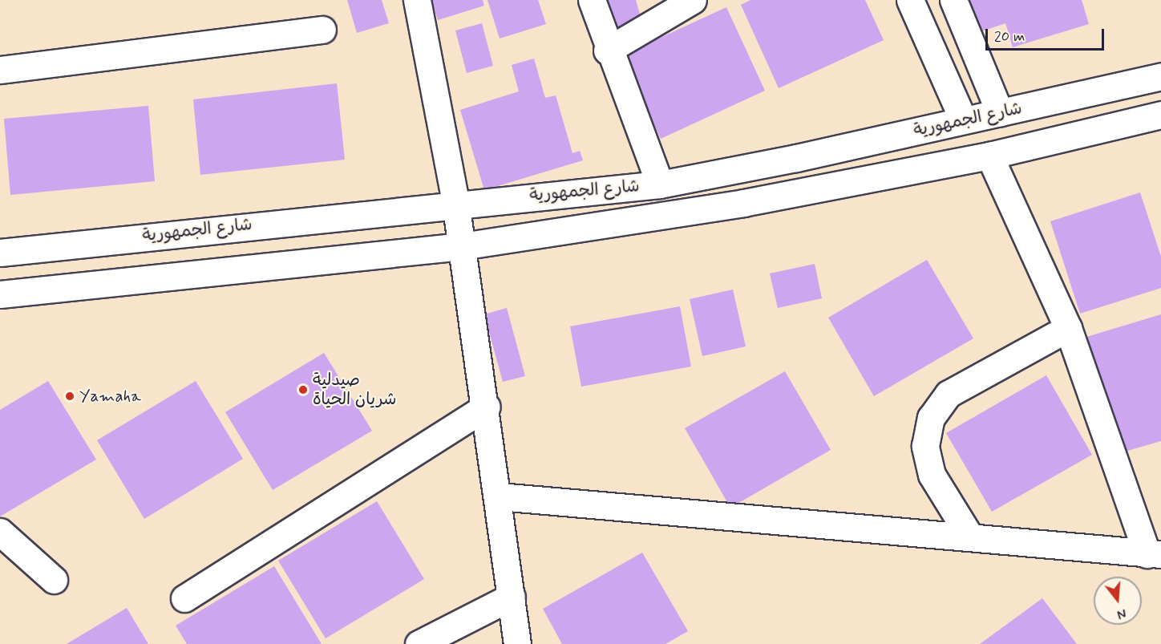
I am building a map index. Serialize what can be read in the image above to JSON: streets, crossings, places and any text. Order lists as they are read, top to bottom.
{
  "streets": {
    "street": ["شارع الجمهورية"]
  },
  "places": ["صيدلية شريان الحياة", "Yamaha"],
  "scale_bar": "20 m",
  "north": "bottom"
}
